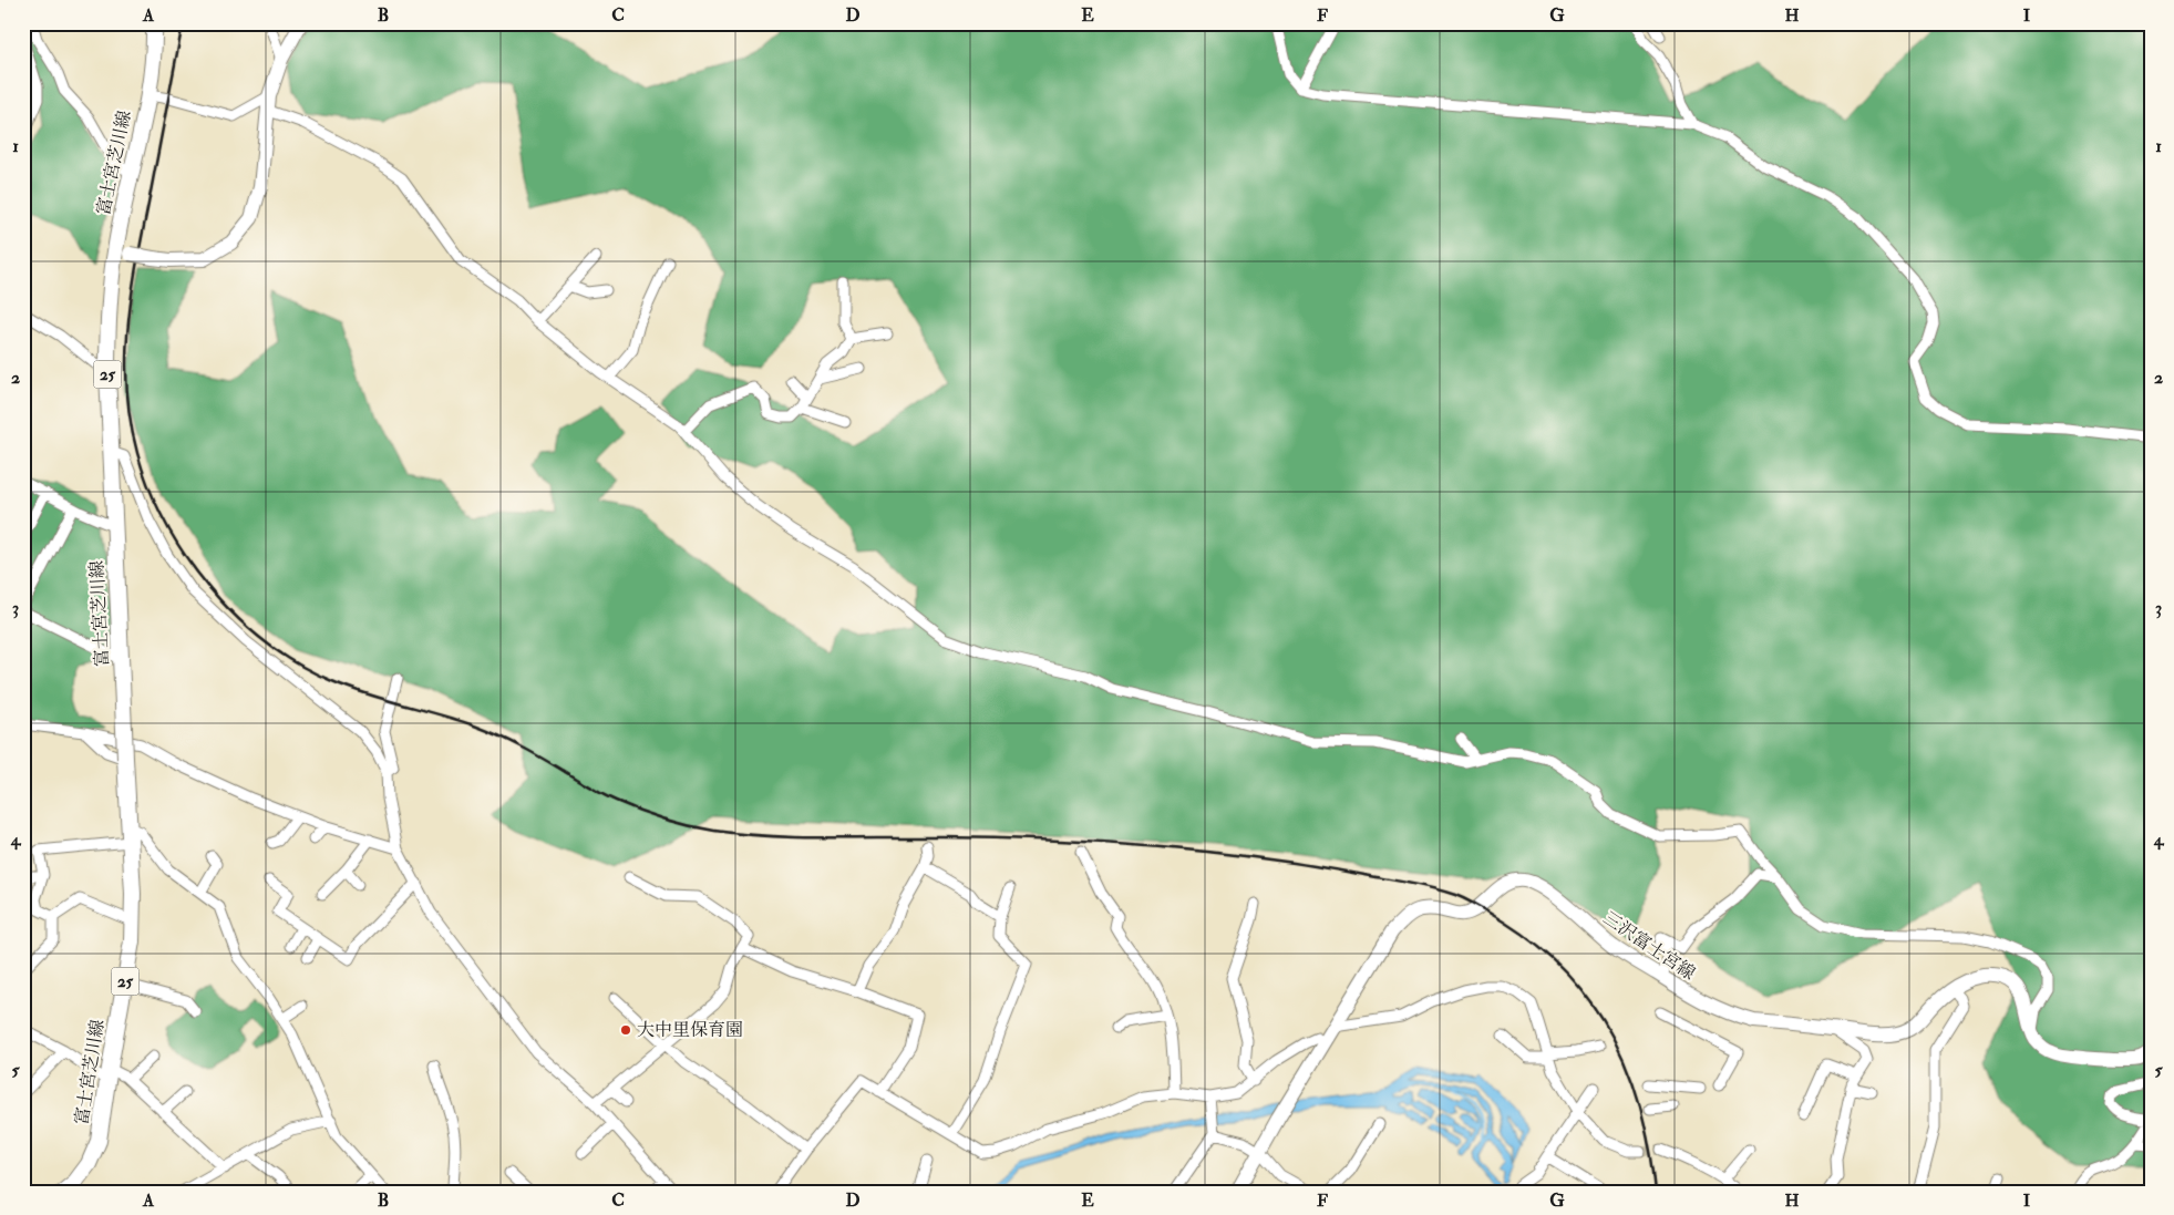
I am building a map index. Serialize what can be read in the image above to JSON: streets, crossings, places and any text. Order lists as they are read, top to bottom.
{
  "streets": {
    "main road": ["富士宮芝川線", "25", "三沢富士宮線"]
  },
  "places": ["大中里保育園"],
  "grid": {
    "columns": [
      "A",
      "B",
      "C",
      "D",
      "E",
      "F",
      "G",
      "H",
      "I"
    ],
    "rows": [
      "1",
      "2",
      "3",
      "4",
      "5"
    ]
  }
}
